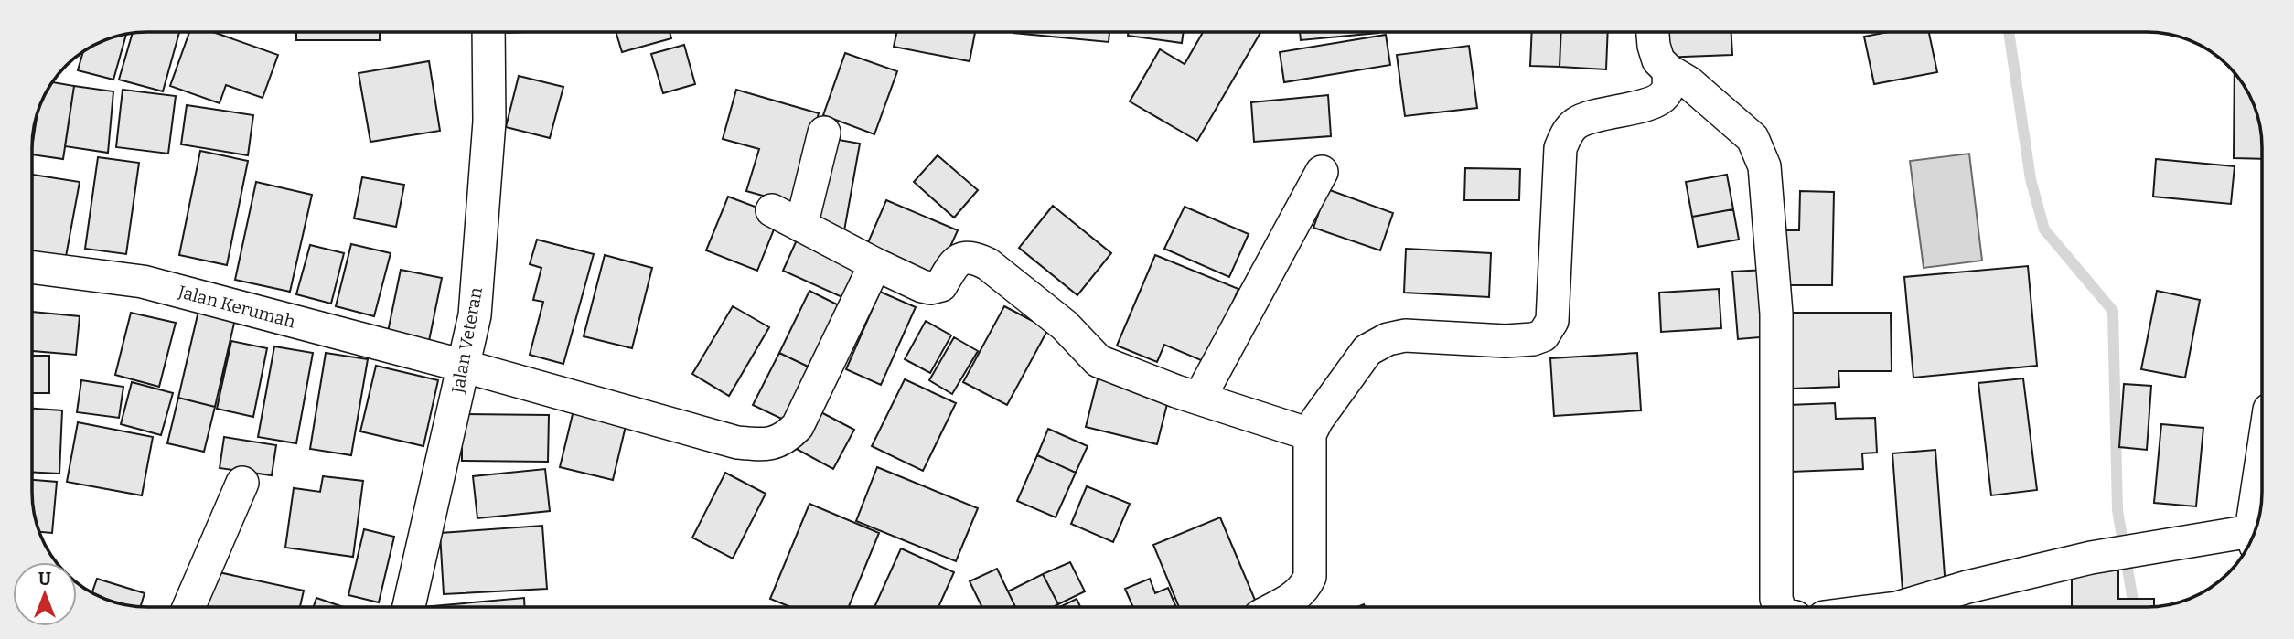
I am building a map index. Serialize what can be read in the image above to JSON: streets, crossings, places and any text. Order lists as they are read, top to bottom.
{
  "streets": {
    "street": ["Jalan Kerumah", "Jalan Veteran"]
  },
  "crossings": [
    ["Jalan Kerumah", "Jalan Veteran"]
  ],
  "north": "top"
}
